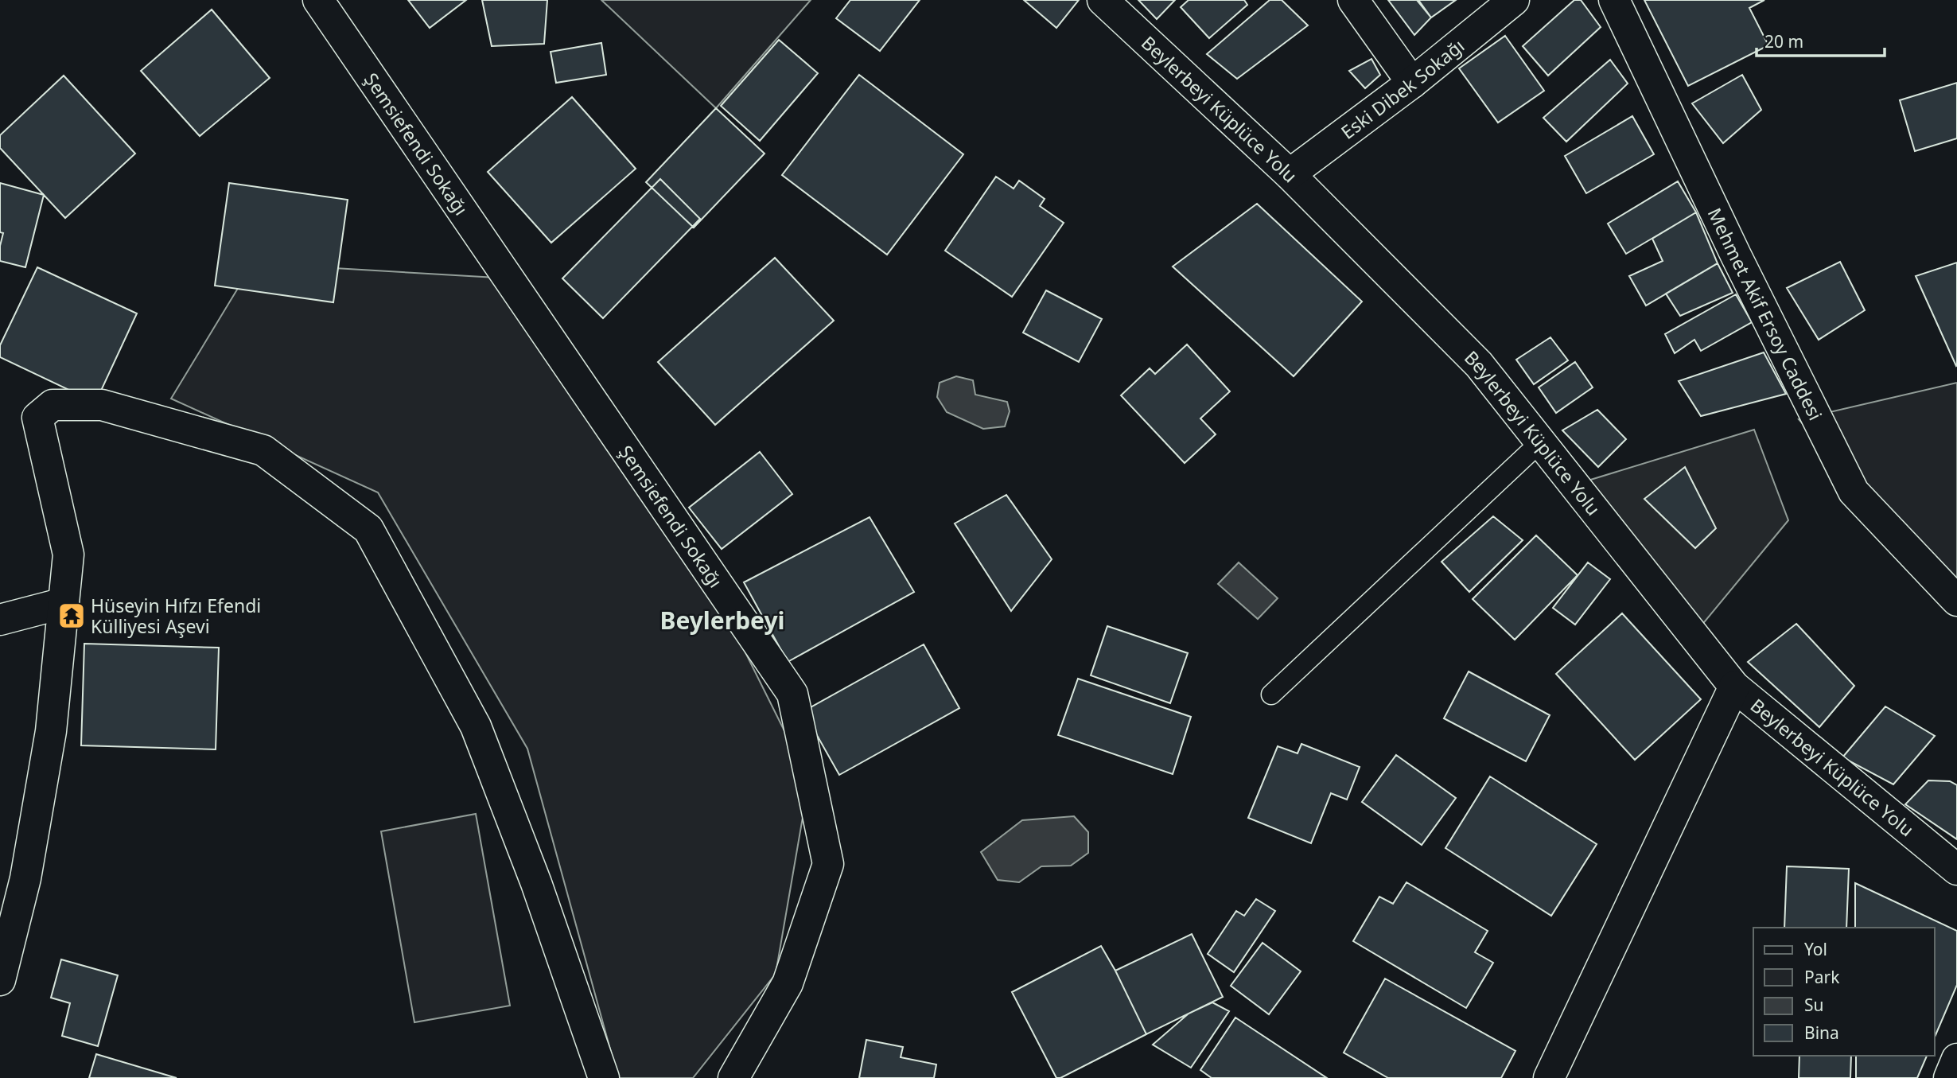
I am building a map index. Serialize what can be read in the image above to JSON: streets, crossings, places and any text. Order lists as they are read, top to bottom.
{
  "streets": {
    "street": [
      "Eski Dibek Sokağı",
      "Beylerbeyi Küplüce Yolu",
      "Şemsiefendi Sokağı",
      "Mehmet Akif Ersoy Caddesi"
    ]
  },
  "crossings": [
    ["Eski Dibek Sokağı", "Beylerbeyi Küplüce Yolu"]
  ],
  "districts": ["Beylerbeyi"],
  "places": {
    "temple": ["Hüseyin Hıfzı Efendi Külliyesi Aşevi"]
  },
  "legend": [
    "Yol",
    "Park",
    "Su",
    "Bina"
  ],
  "scale_bar": "20 m"
}
